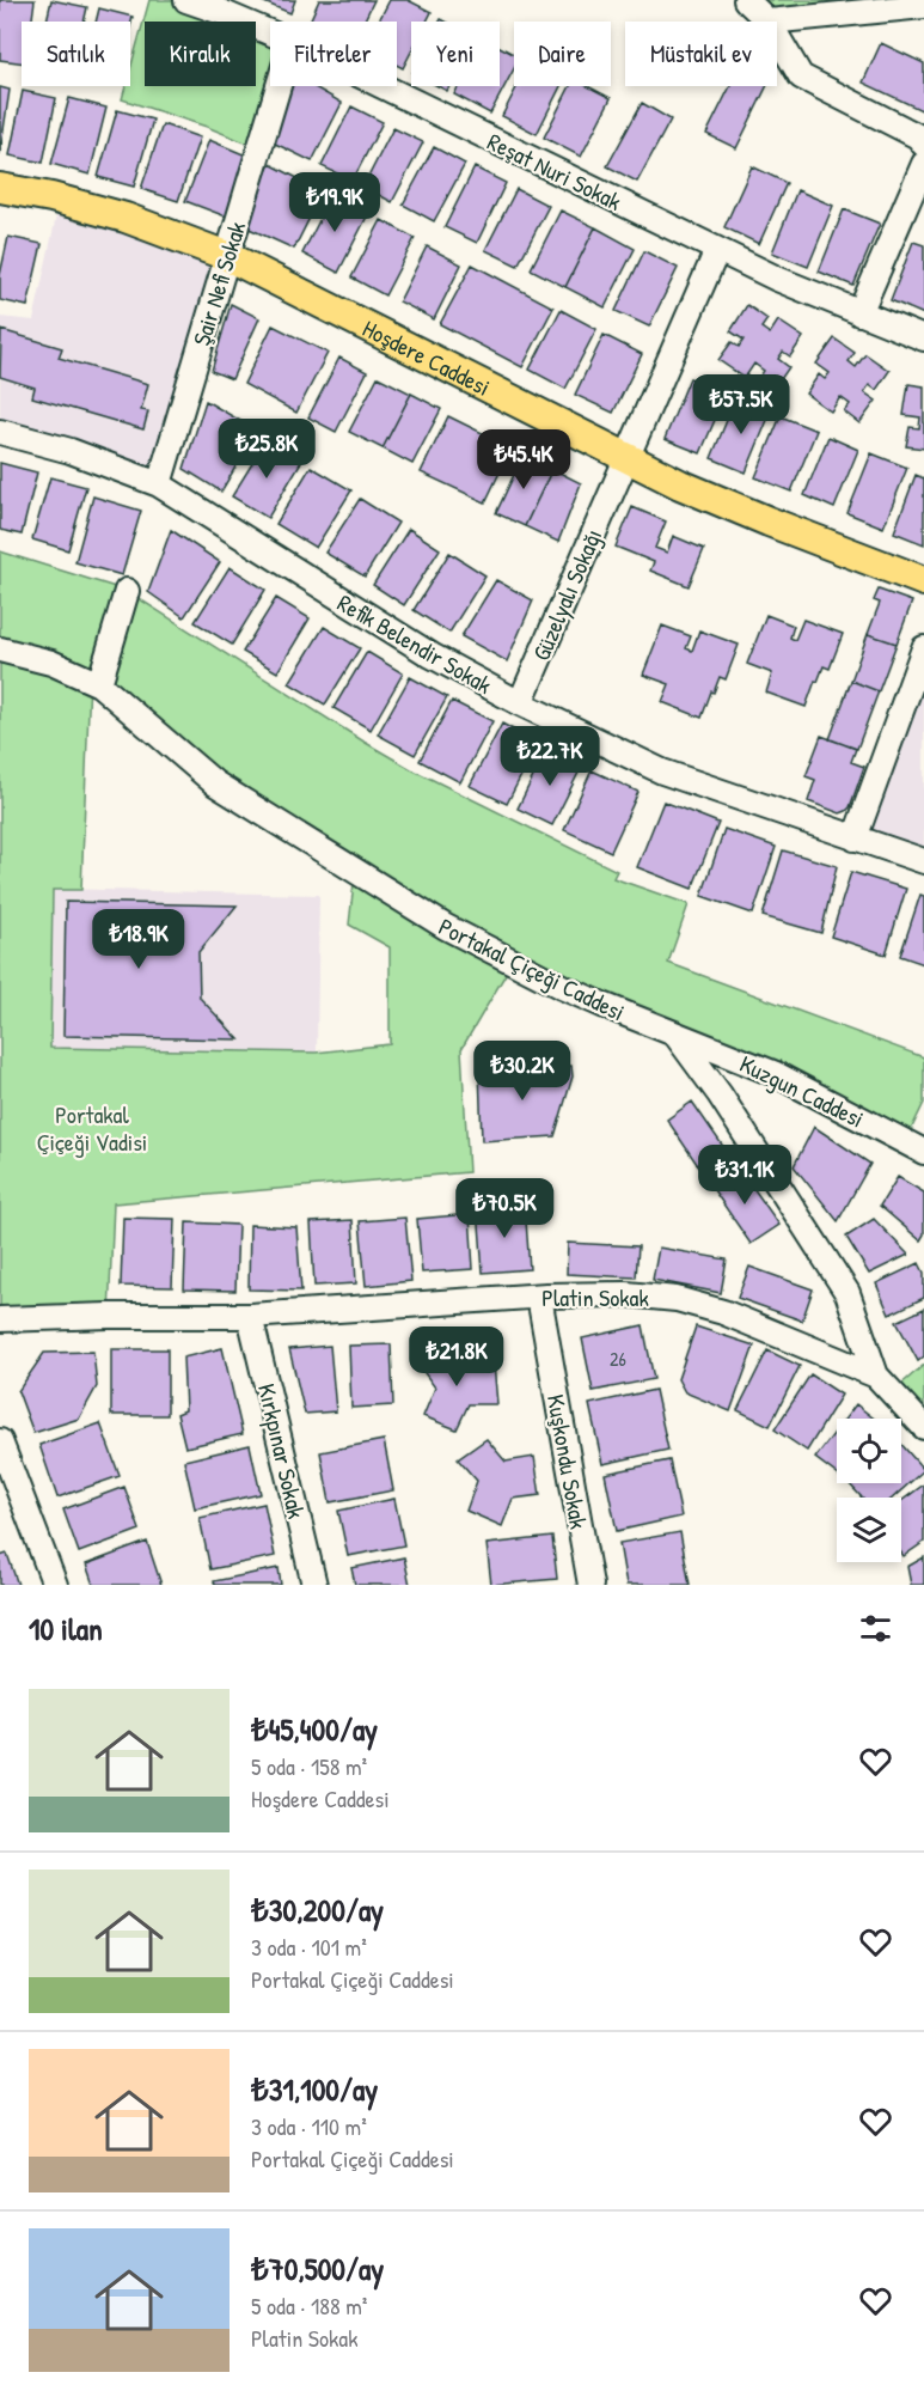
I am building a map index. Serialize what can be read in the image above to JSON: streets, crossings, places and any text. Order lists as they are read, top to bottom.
{
  "streets": {
    "main road": ["Hoşdere Caddesi"],
    "street": [
      "Reşat Nuri Sokak",
      "Şair Nefi Sokak",
      "Güzelyalı Sokağı",
      "Refik Belendir Sokak",
      "Portakal Çiçeği Caddesi",
      "Kuzgun Caddesi",
      "Platin Sokak",
      "Kırkpınar Sokak",
      "Kuşkondu Sokak"
    ]
  },
  "crossings": [
    ["Reşat Nuri Sokak", "Güzelyalı Sokağı"],
    ["Şair Nefi Sokak", "Hoşdere Caddesi"],
    ["Şair Nefi Sokak", "Refik Belendir Sokak"],
    ["Hoşdere Caddesi", "Güzelyalı Sokağı"],
    ["Güzelyalı Sokağı", "Refik Belendir Sokak"],
    ["Portakal Çiçeği Caddesi", "Kuzgun Caddesi"],
    ["Platin Sokak", "Kırkpınar Sokak"],
    ["Platin Sokak", "Kuşkondu Sokak"]
  ],
  "parks": ["Portakal Çiçeği Vadisi"],
  "house_numbers": ["26"],
  "page": {
    "chip": [
      "Satılık",
      "Kiralık",
      "Filtreler",
      "Yeni",
      "Daire",
      "Müstakil ev"
    ],
    "price": [
      "₺19.9K",
      "₺57.5K",
      "₺25.8K",
      "₺45.4K",
      "₺22.7K",
      "₺18.9K",
      "₺30.2K",
      "₺31.1K",
      "₺70.5K",
      "₺21.8K"
    ],
    "heading": "10 ilan",
    "list": [
      {
        "name": "₺45,400/ay",
        "note": "5 oda · 158 m² · Hoşdere Caddesi"
      },
      {
        "name": "₺30,200/ay",
        "note": "3 oda · 101 m² · Portakal Çiçeği Caddesi"
      },
      {
        "name": "₺31,100/ay",
        "note": "3 oda · 110 m² · Portakal Çiçeği Caddesi"
      },
      {
        "name": "₺70,500/ay",
        "note": "5 oda · 188 m² · Platin Sokak"
      }
    ]
  }
}
